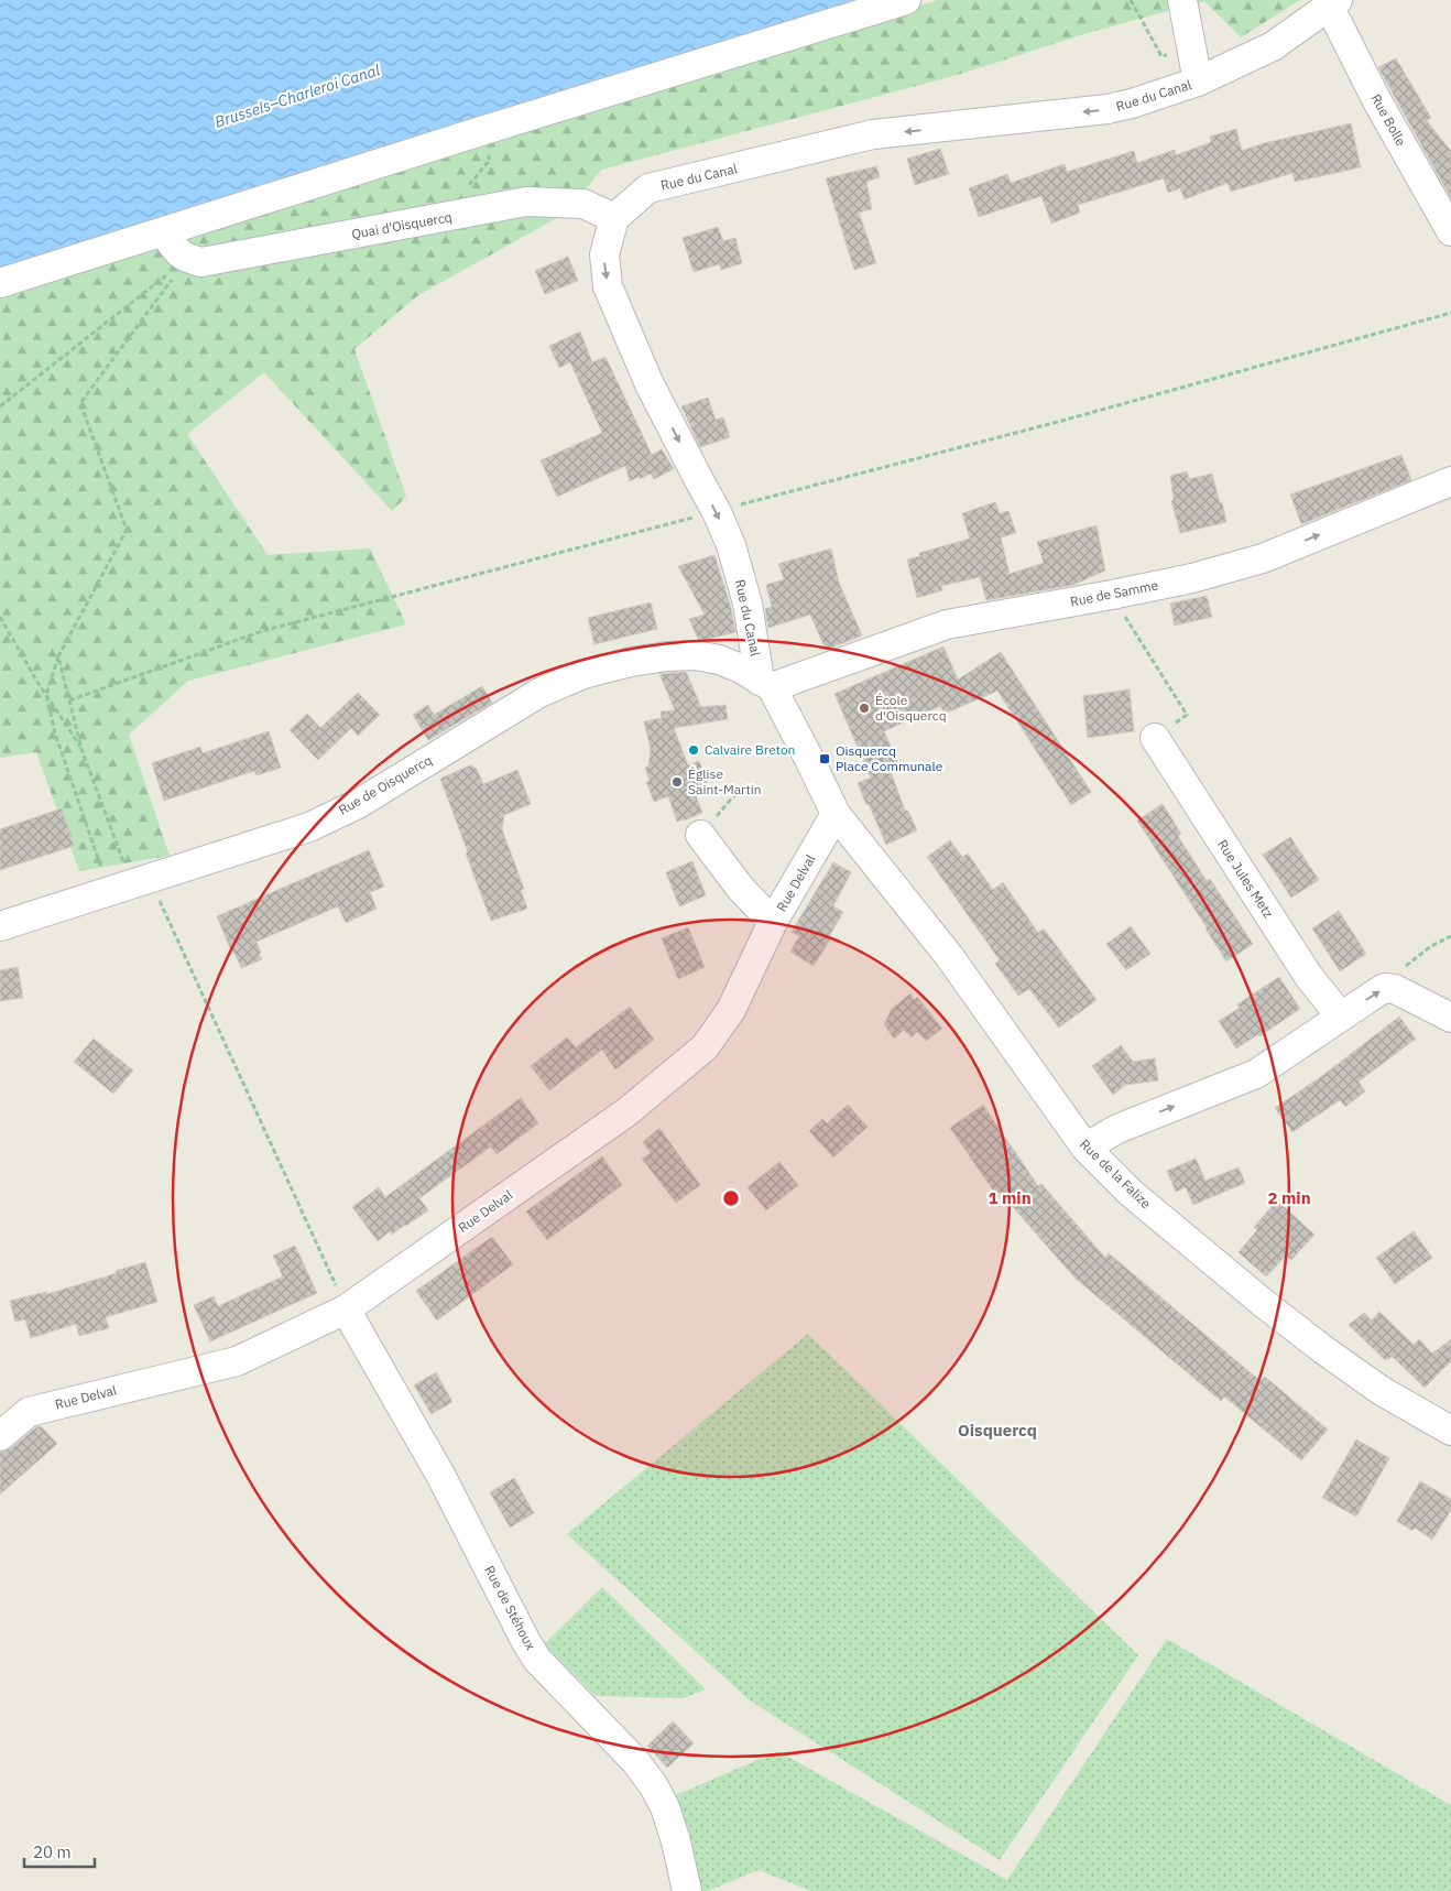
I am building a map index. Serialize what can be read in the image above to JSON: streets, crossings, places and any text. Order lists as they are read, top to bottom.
{
  "streets": {
    "street": [
      "Rue du Canal",
      "Rue Bolle",
      "Quai d'Oisquercq",
      "Rue de Samme",
      "Rue de Oisquercq",
      "Rue Jules Metz",
      "Rue Delval",
      "Rue de la Falize",
      "Rue de Stéhoux"
    ]
  },
  "crossings": [
    ["Rue du Canal", "Rue Bolle"],
    ["Rue du Canal", "Quai d'Oisquercq"],
    ["Rue du Canal", "Rue de Samme"],
    ["Rue du Canal", "Rue de Oisquercq"],
    ["Rue du Canal", "Rue de la Falize"],
    ["Rue de Samme", "Rue de Oisquercq"],
    ["Rue de Samme", "Rue de la Falize"],
    ["Rue de Oisquercq", "Rue de la Falize"],
    ["Rue Delval", "Rue de la Falize"],
    ["Rue Delval", "Rue de Stéhoux"]
  ],
  "one_way": ["Rue de Samme"],
  "districts": ["Oisquercq"],
  "water": ["Brussels–Charleroi Canal"],
  "places": {
    "other": ["École d'Oisquercq", "Calvaire Breton", "Église Saint-Martin"],
    "transit": ["Oisquercq Place Communale"]
  },
  "scale_bar": "20 m",
  "rings": ["1 min", "2 min"]
}
